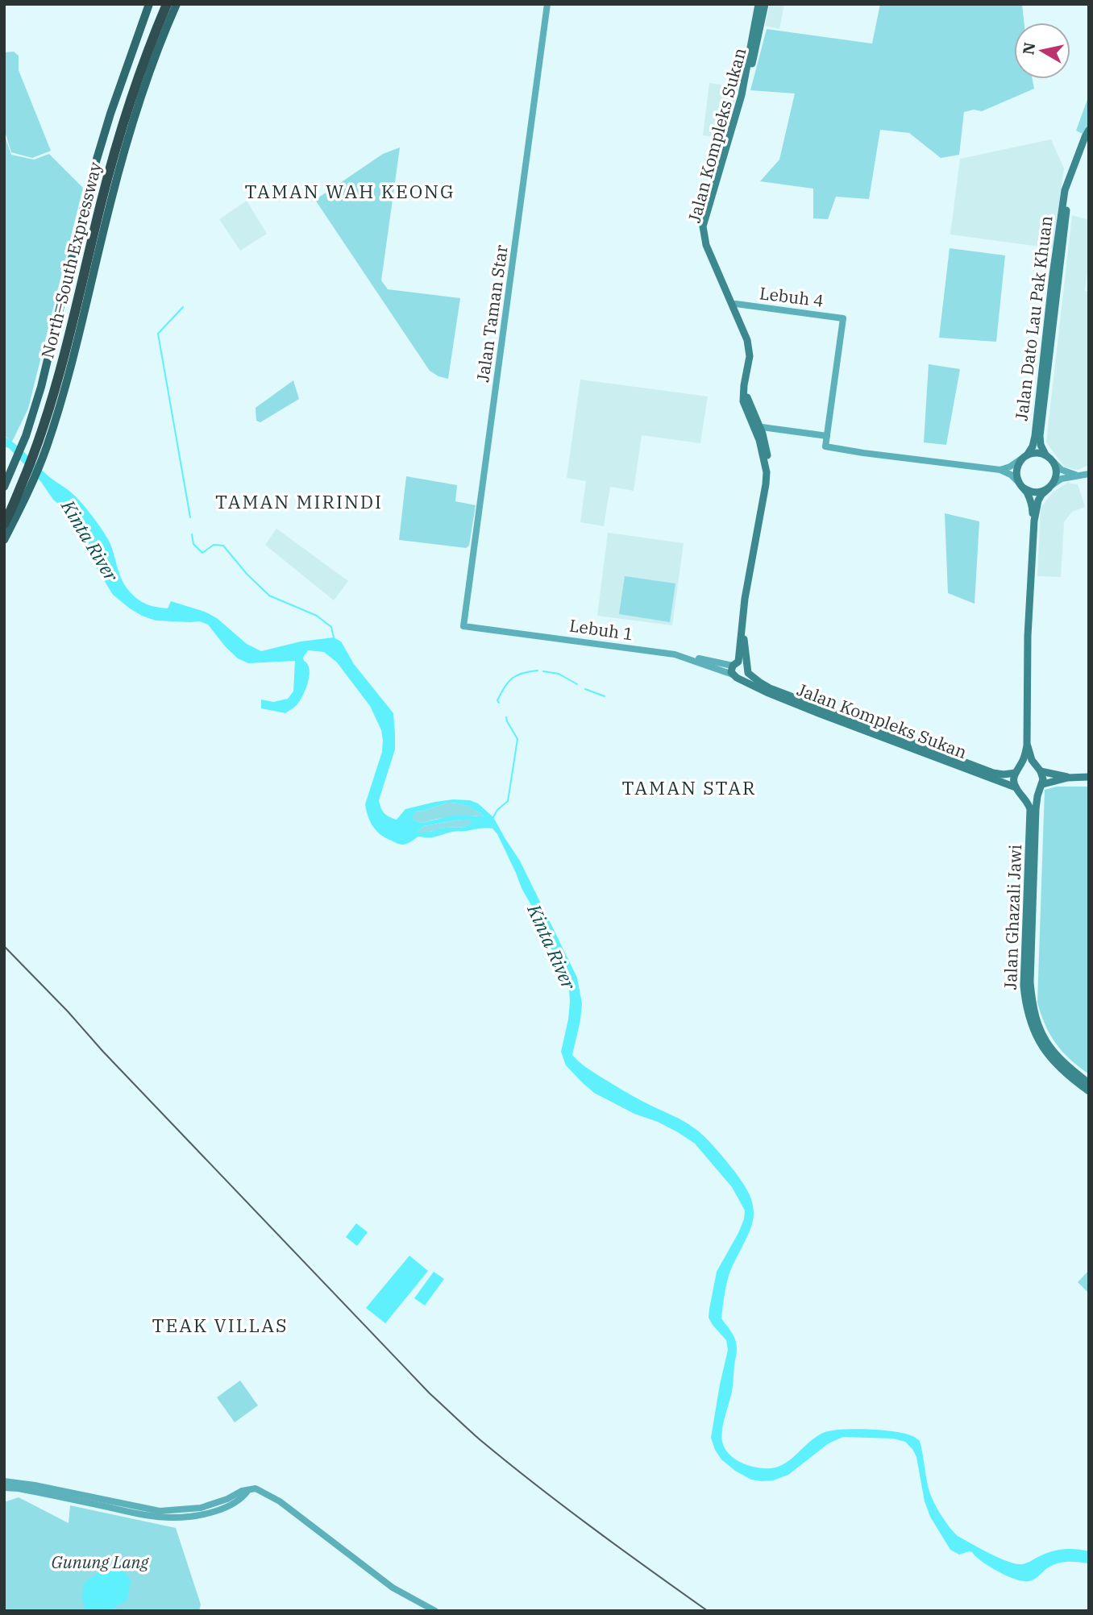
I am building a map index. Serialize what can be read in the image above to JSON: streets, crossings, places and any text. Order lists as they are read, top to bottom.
{
  "streets": {
    "highway": ["North–South Expressway"],
    "main road": ["Jalan Kompleks Sukan", "Jalan Dato Lau Pak Khuan", "Jalan Ghazali Jawi"],
    "street": ["Lebuh 4", "Jalan Taman Star", "Lebuh 1"]
  },
  "crossings": [
    ["Jalan Kompleks Sukan", "Lebuh 4"],
    ["Jalan Kompleks Sukan", "Lebuh 1"],
    ["Jalan Kompleks Sukan", "Jalan Ghazali Jawi"],
    ["Jalan Taman Star", "Lebuh 1"]
  ],
  "districts": [
    "TAMAN WAH KEONG",
    "TAMAN MIRINDI",
    "TAMAN STAR",
    "TEAK VILLAS"
  ],
  "water": ["Kinta River"],
  "parks": ["Gunung Lang"],
  "north": "left"
}
